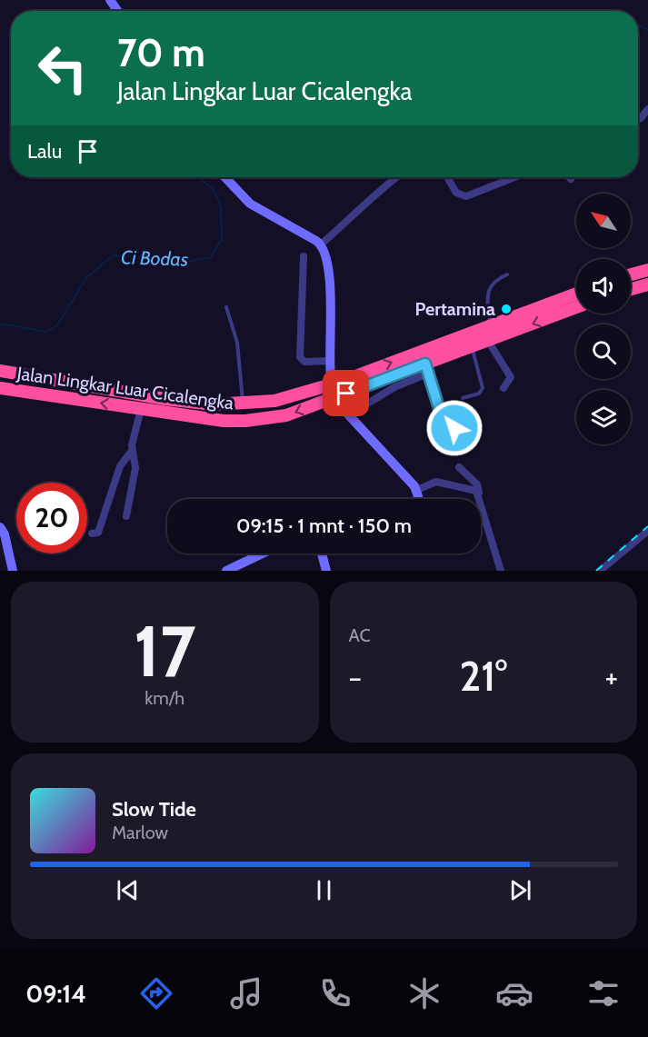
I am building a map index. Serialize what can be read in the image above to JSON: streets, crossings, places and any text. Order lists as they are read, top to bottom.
{
  "streets": {
    "highway": ["Jalan Lingkar Luar Cicalengka"]
  },
  "water": ["Ci Bodas"],
  "places": ["Pertamina"],
  "north": "top left",
  "page": {
    "turn": ["70 m", "Jalan Lingkar Luar Cicalengka"],
    "then": "Lalu",
    "limit": "20",
    "trip": "09:15 · 1 mnt · 150 m",
    "tile": [
      ["17", "km/h"],
      "AC"
    ],
    "heat": ["−", "21°", "+"],
    "song": ["Slow Tide", "Marlow"],
    "tabs": "09:14"
  }
}
